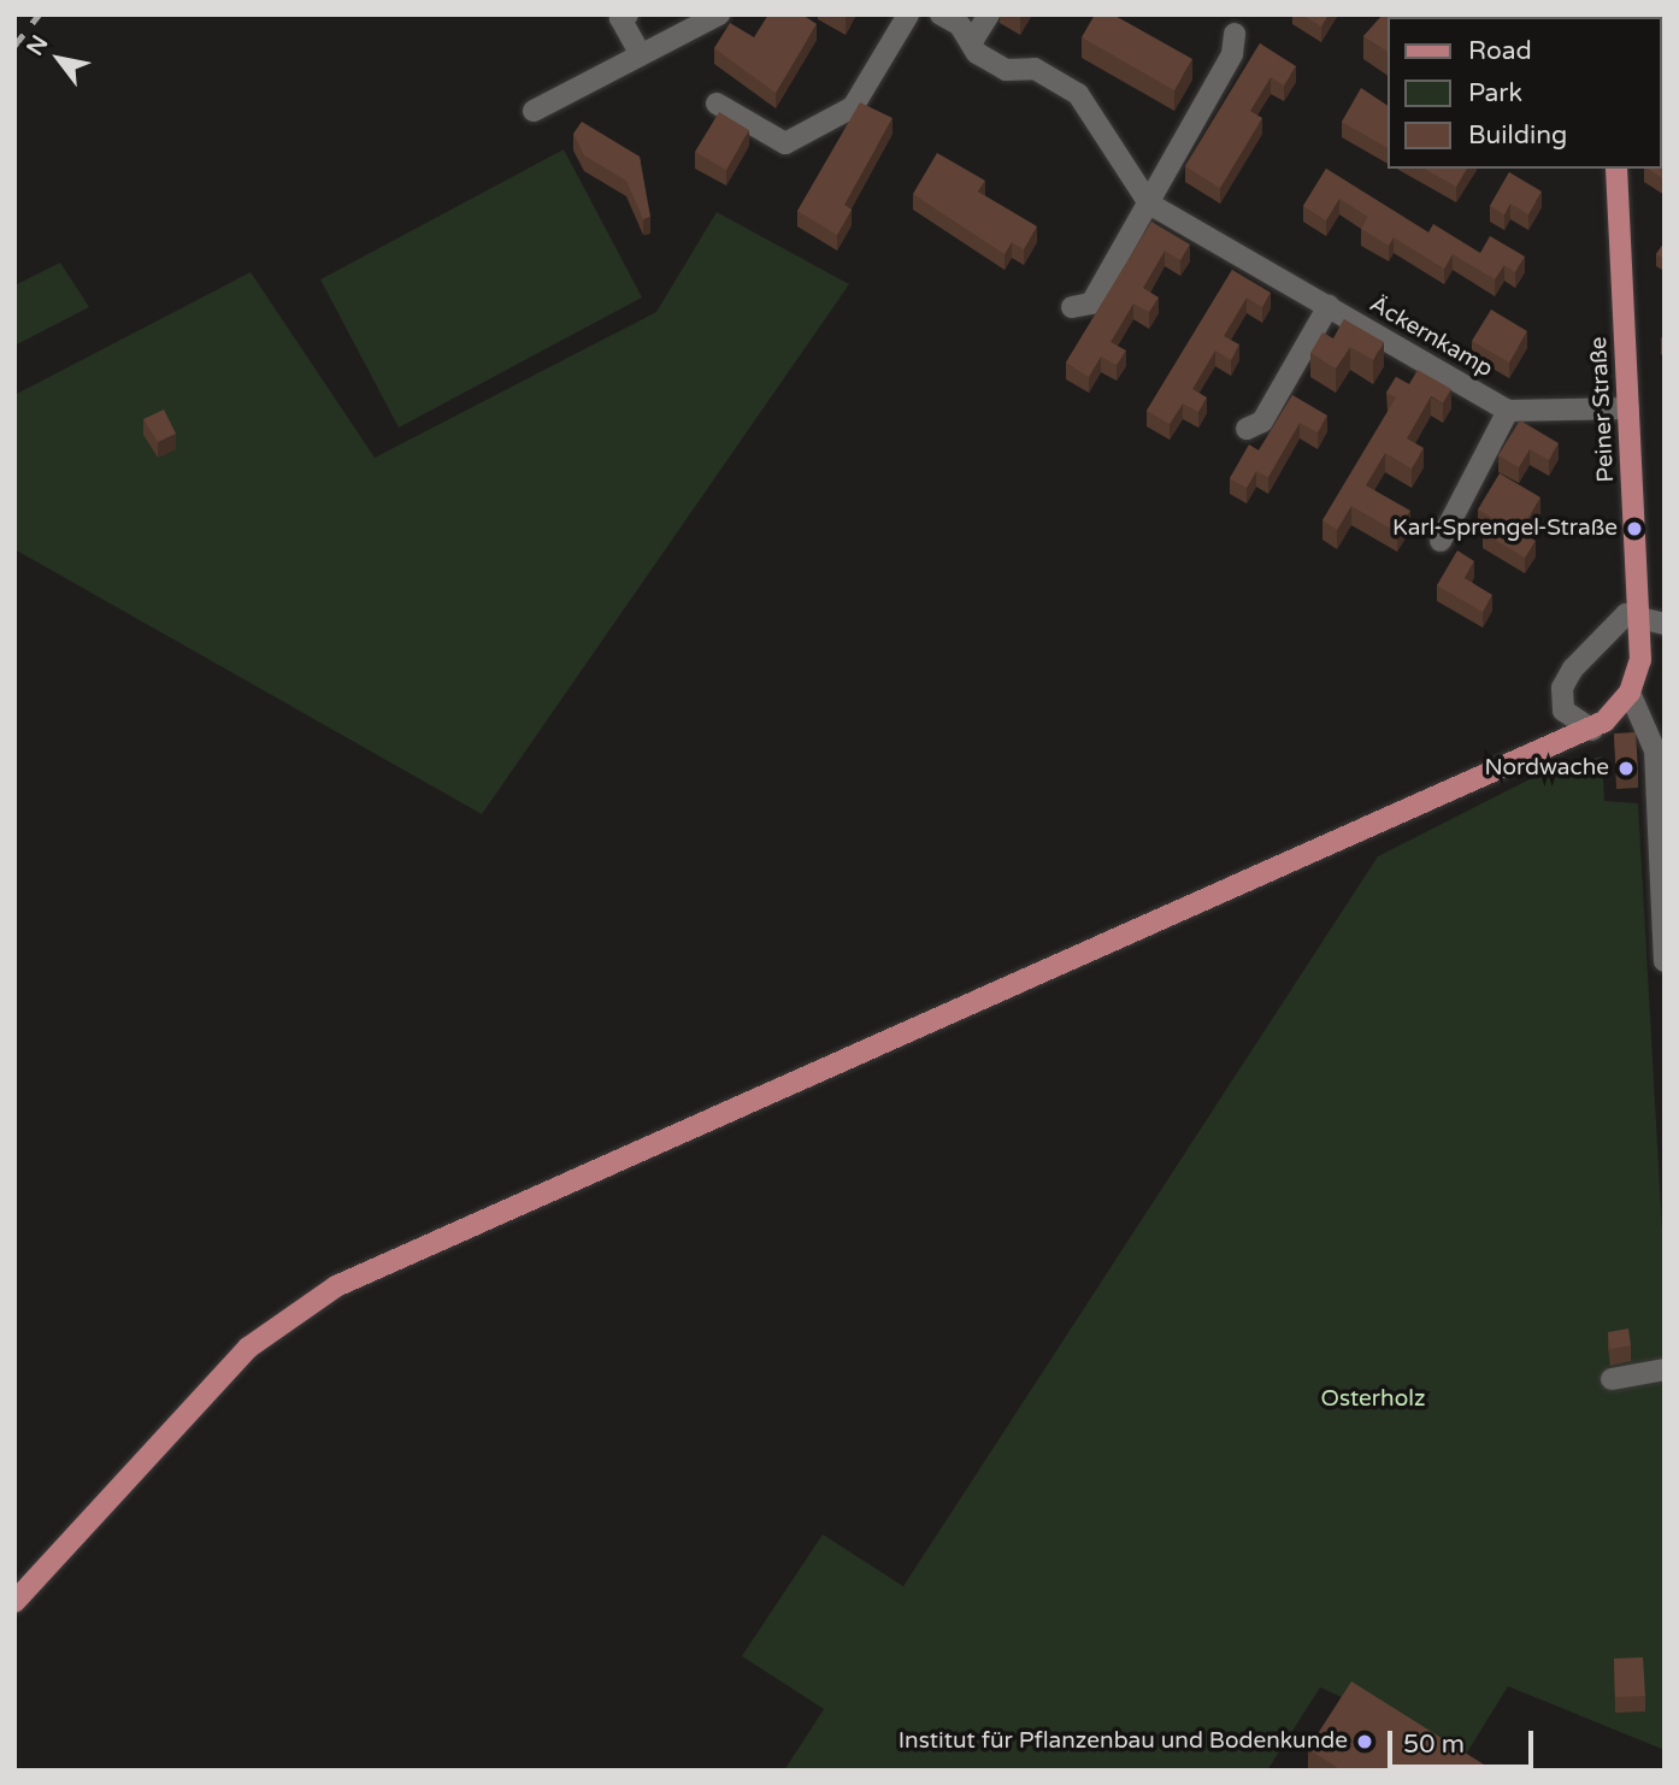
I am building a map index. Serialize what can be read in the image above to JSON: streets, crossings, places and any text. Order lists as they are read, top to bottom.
{
  "streets": {
    "main road": ["Peiner Straße"],
    "street": ["Äckernkamp"]
  },
  "parks": ["Osterholz"],
  "places": ["Karl-Sprengel-Straße", "Nordwache", "Institut für Pflanzenbau und Bodenkunde"],
  "legend": ["Road", "Park", "Building"],
  "scale_bar": "50 m",
  "north": "top left"
}
